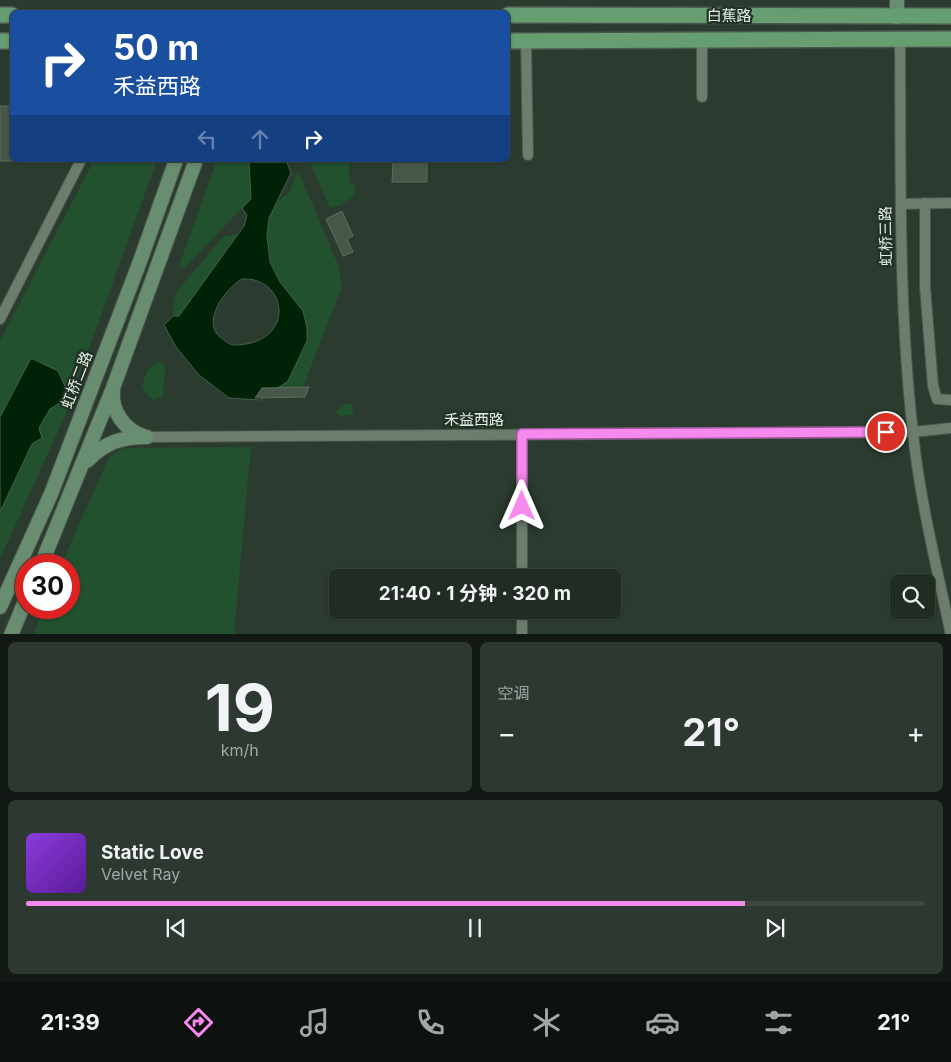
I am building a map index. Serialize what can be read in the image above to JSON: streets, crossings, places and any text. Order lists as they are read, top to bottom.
{
  "streets": {
    "main road": ["白蕉路"],
    "street": ["虹桥三路", "虹桥二路", "禾益西路"]
  },
  "crossings": [
    ["白蕉路", "虹桥三路"],
    ["虹桥三路", "禾益西路"]
  ],
  "page": {
    "turn": ["50 m", "禾益西路"],
    "limit": "30",
    "trip": "21:40 · 1 分钟 · 320 m",
    "tile": [
      ["19", "km/h"],
      "空调"
    ],
    "heat": ["−", "21°", "+"],
    "song": ["Static Love", "Velvet Ray"],
    "tabs": ["21:39", "21°"]
  }
}
